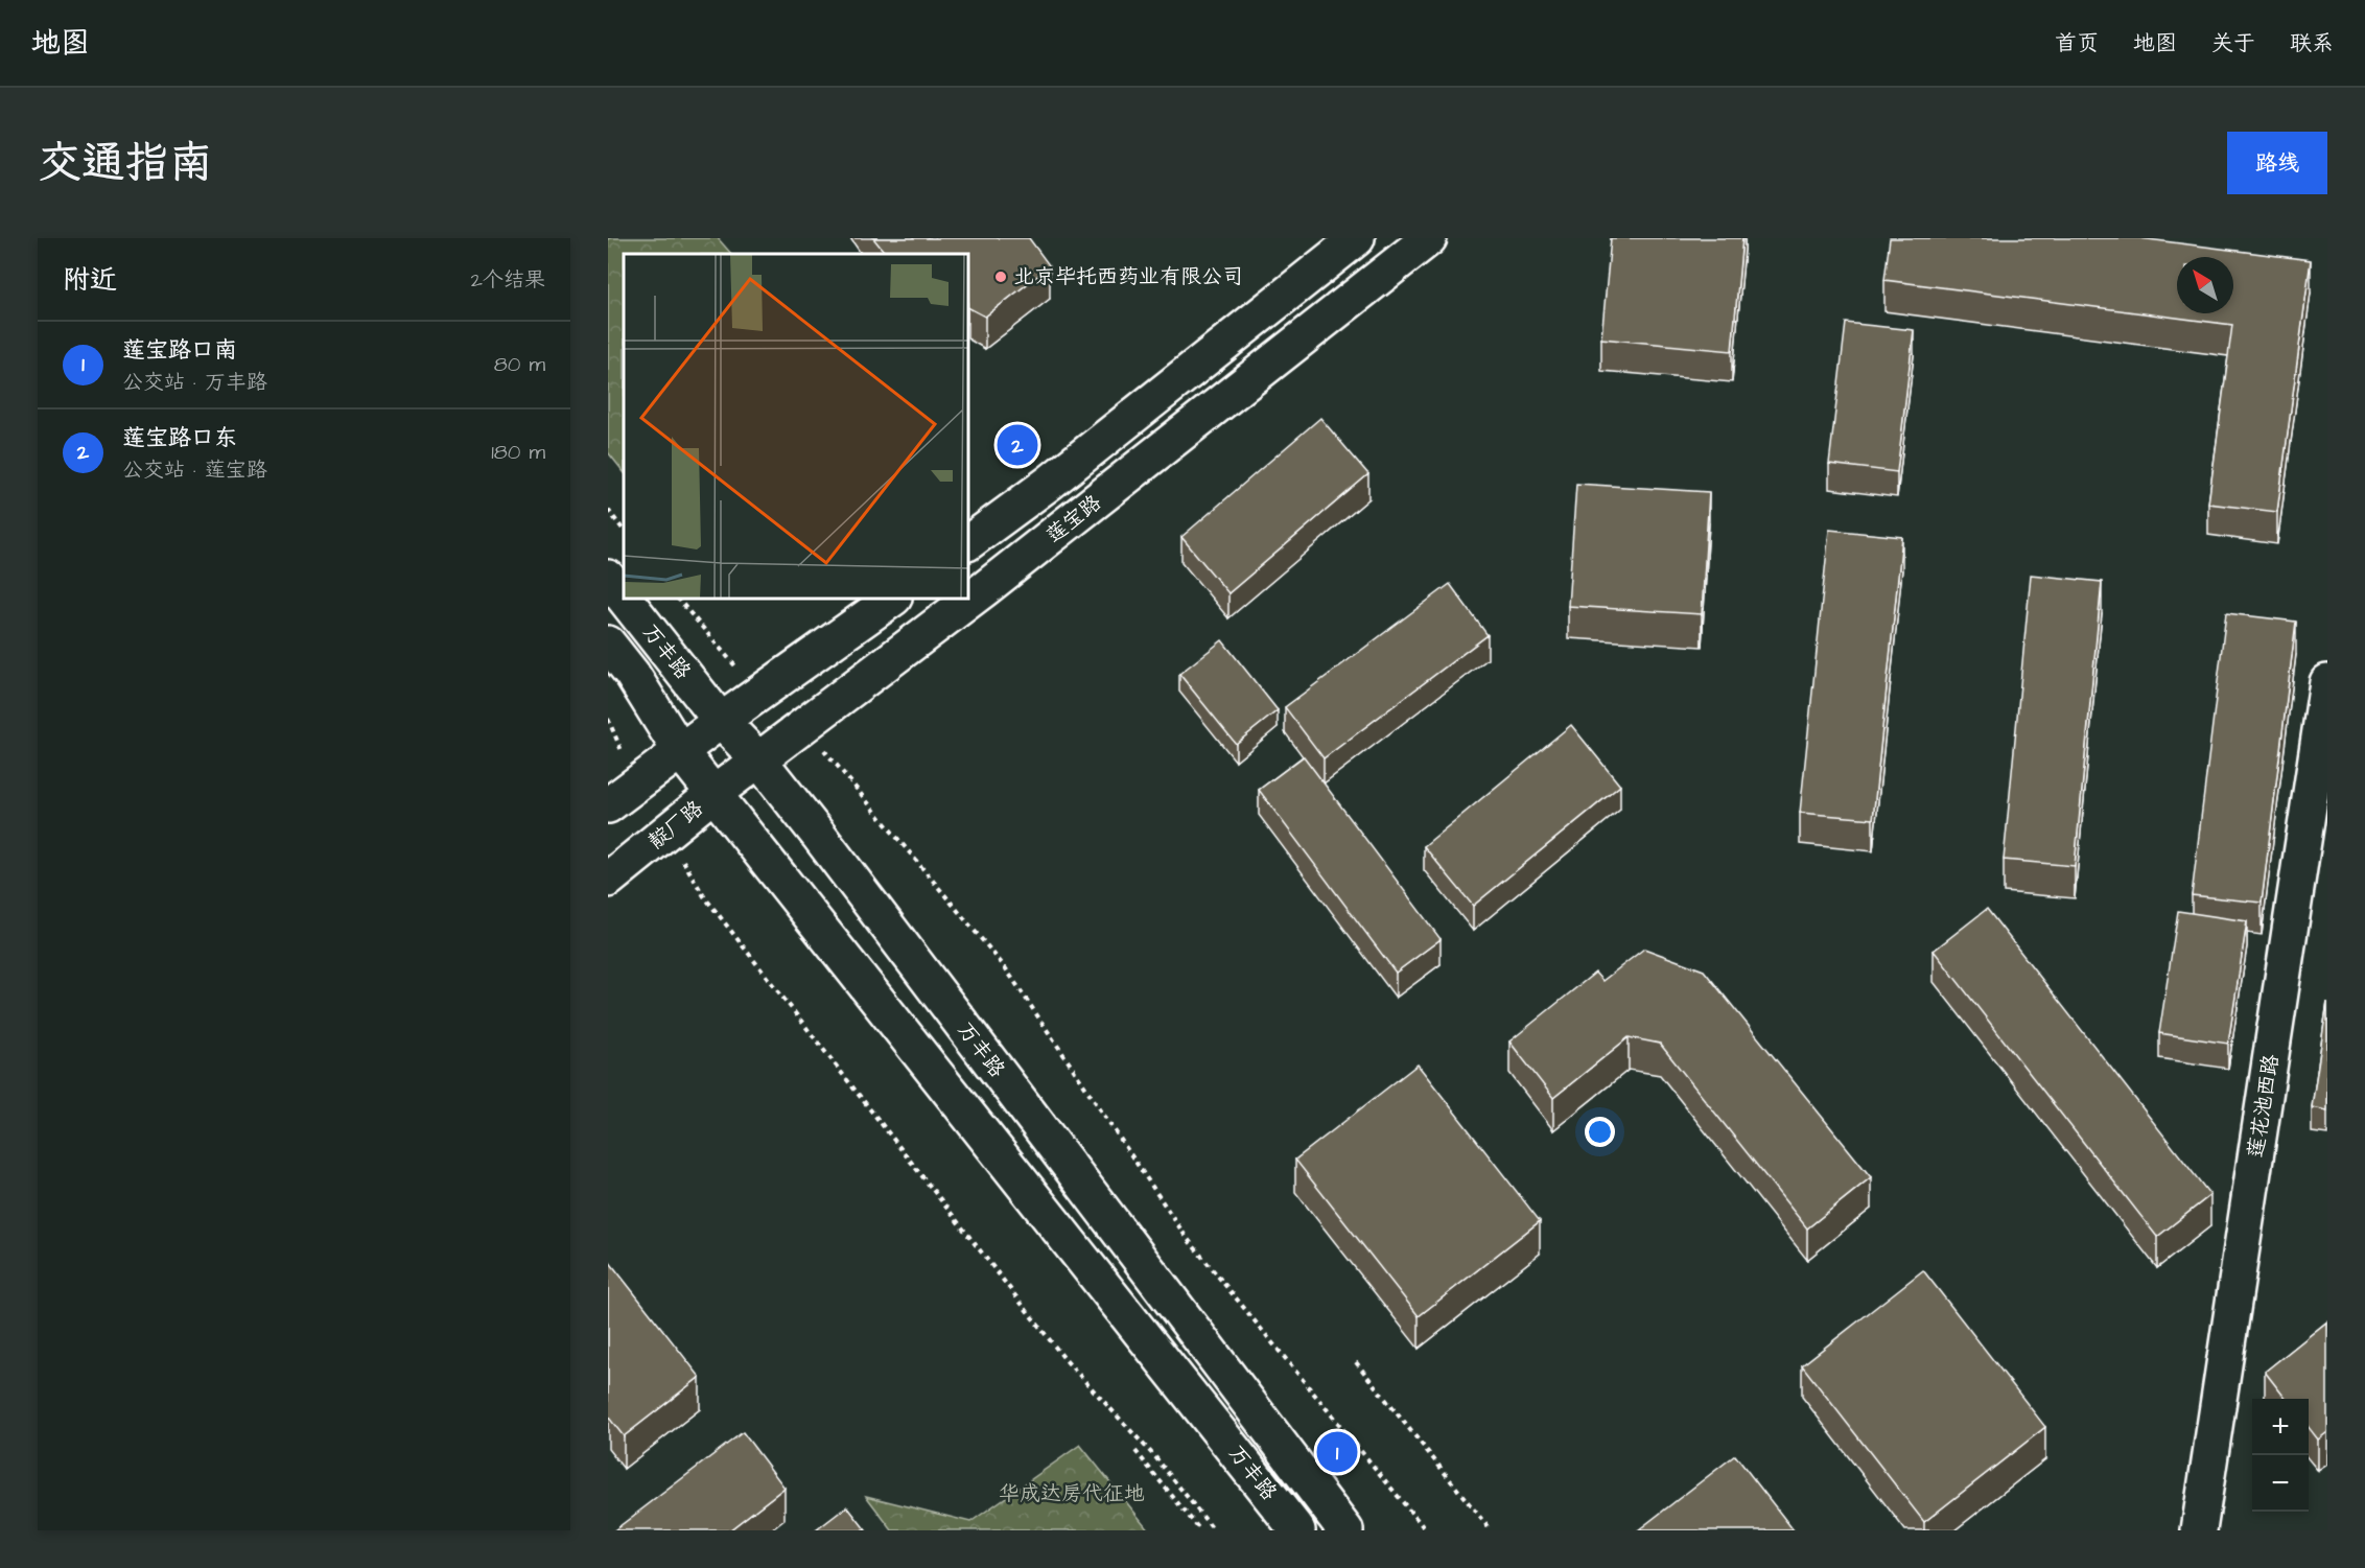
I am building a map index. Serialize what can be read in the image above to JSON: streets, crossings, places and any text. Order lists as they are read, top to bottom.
{
  "streets": {
    "main road": [
      "莲宝路",
      "万丰路",
      "靛厂路",
      "莲花池西路"
    ]
  },
  "crossings": [
    ["莲宝路", "万丰路"],
    ["莲宝路", "靛厂路"],
    ["万丰路", "靛厂路"]
  ],
  "parks": ["华成达房代征地"],
  "places": ["北京毕托西药业有限公司"],
  "north": "top left",
  "page": {
    "header": "地图",
    "nav": [
      "首页",
      "地图",
      "关于",
      "联系"
    ],
    "title": "交通指南",
    "buttons": "路线",
    "heading": ["附近", "2个结果"],
    "list": [
      {
        "mark": "1",
        "name": "莲宝路口南",
        "note": "公交站 · 万丰路",
        "value": "80 m"
      },
      {
        "mark": "2",
        "name": "莲宝路口东",
        "note": "公交站 · 莲宝路",
        "value": "180 m"
      }
    ],
    "pins": ["2", "1"],
    "map_buttons": ["+", "−"]
  }
}
